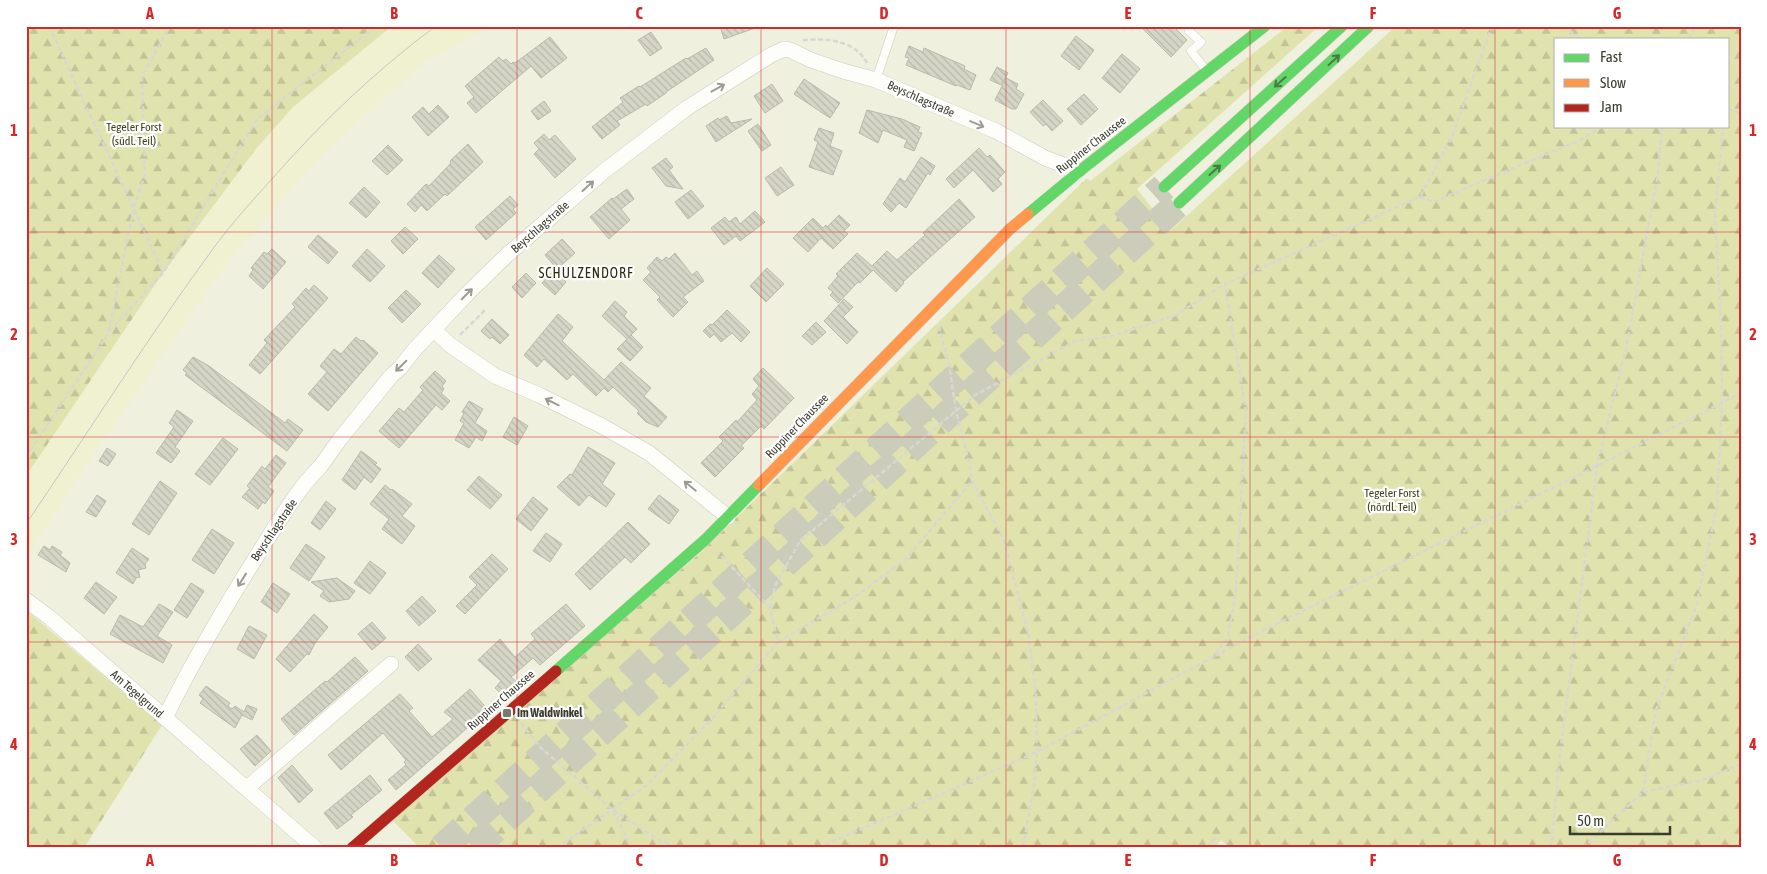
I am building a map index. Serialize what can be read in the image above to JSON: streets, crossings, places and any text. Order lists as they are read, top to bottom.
{
  "streets": {
    "main road": ["Ruppiner Chaussee"],
    "street": ["Beyschlagstraße", "Am Tegelgrund"]
  },
  "crossings": [
    ["Beyschlagstraße", "Ruppiner Chaussee"],
    ["Beyschlagstraße", "Am Tegelgrund"]
  ],
  "districts": ["SCHULZENDORF"],
  "parks": ["Tegeler Forst (südl. Teil)", "Tegeler Forst (nördl. Teil)"],
  "places": {
    "transit": ["Im Waldwinkel"]
  },
  "legend": ["Fast", "Slow", "Jam"],
  "scale_bar": "50 m",
  "grid": {
    "columns": [
      "A",
      "B",
      "C",
      "D",
      "E",
      "F",
      "G"
    ],
    "rows": [
      "1",
      "2",
      "3",
      "4"
    ]
  }
}
